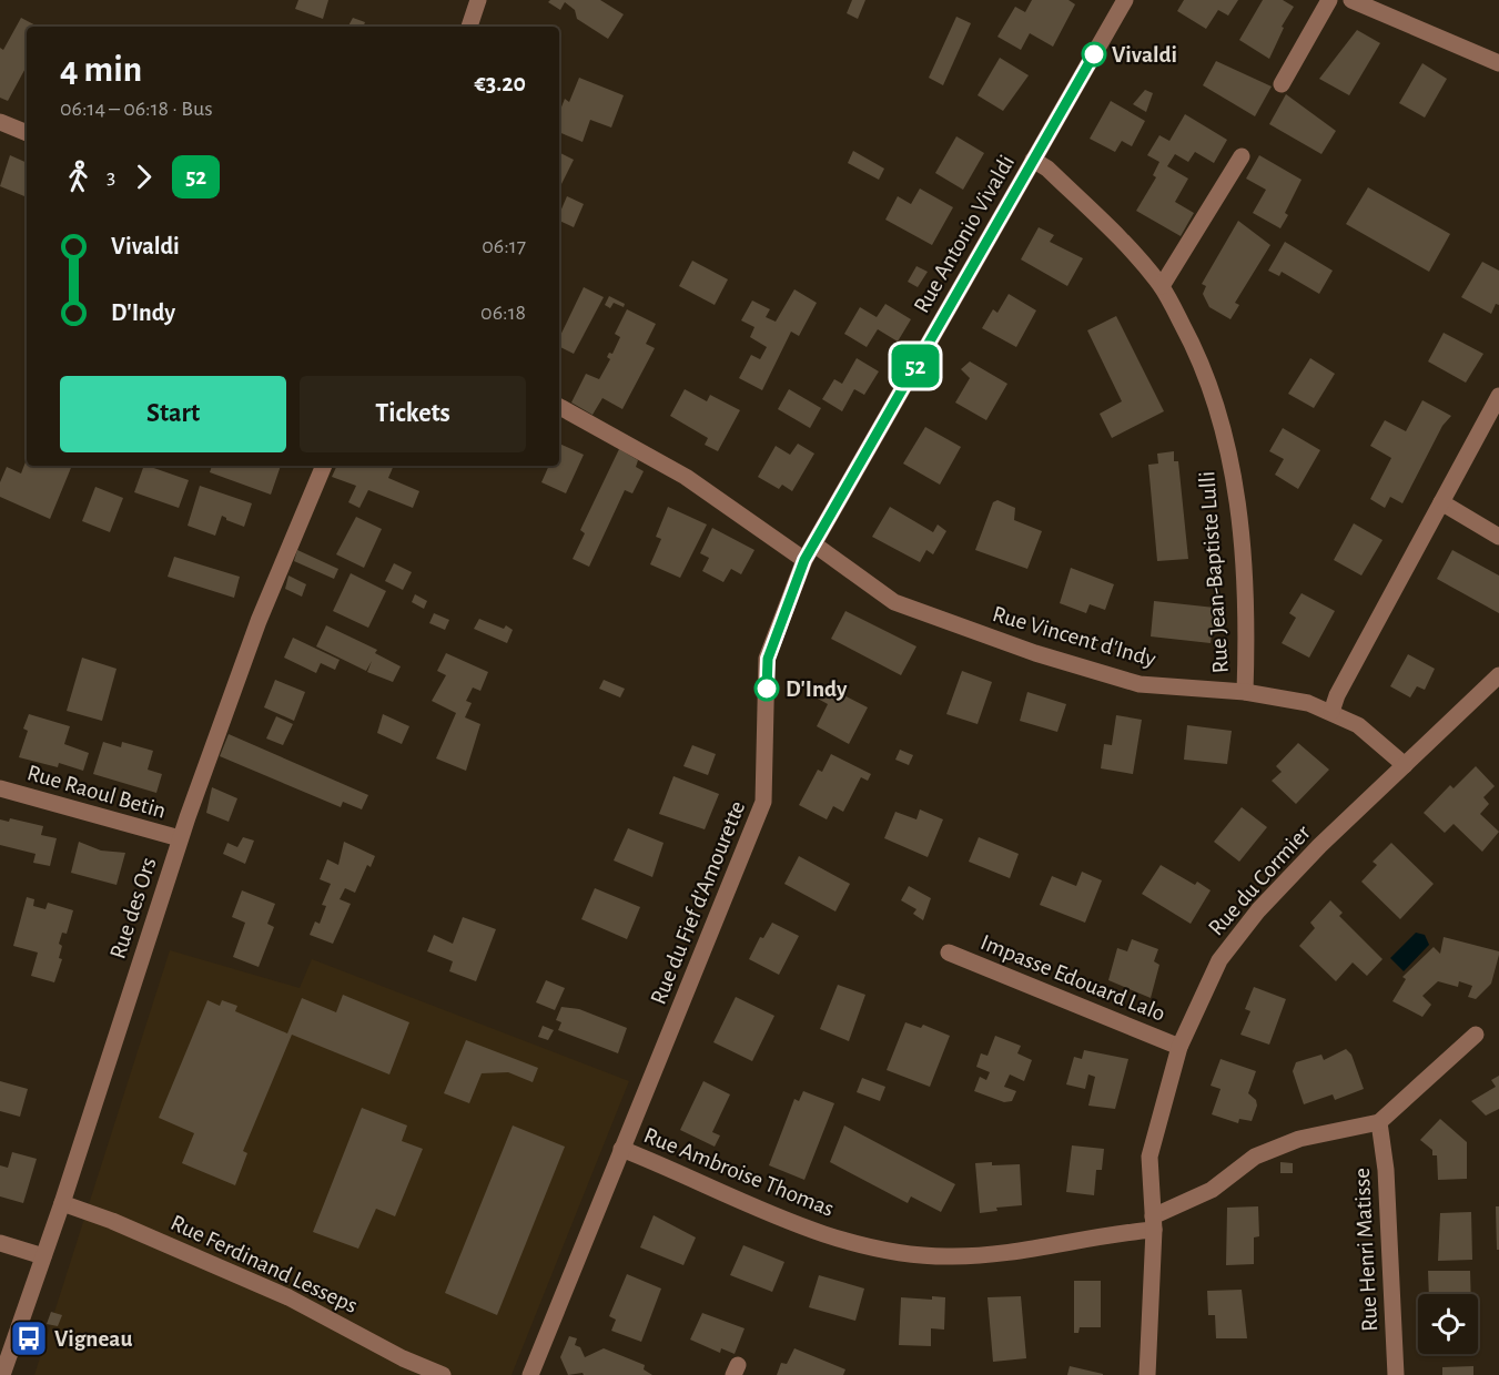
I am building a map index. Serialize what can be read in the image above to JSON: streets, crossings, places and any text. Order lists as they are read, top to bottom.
{
  "streets": {
    "street": [
      "Rue Antonio Vivaldi",
      "Rue Jean-Baptiste Lulli",
      "Rue Vincent d'Indy",
      "Rue Raoul Betin",
      "Rue du Cormier",
      "Rue du Fief d'Amourette",
      "Rue des Ors",
      "Impasse Edouard Lalo",
      "Rue Ambroise Thomas",
      "Rue Henri Matisse",
      "Rue Ferdinand Lesseps"
    ]
  },
  "crossings": [
    ["Rue Antonio Vivaldi", "Rue Jean-Baptiste Lulli"],
    ["Rue Antonio Vivaldi", "Rue Vincent d'Indy"],
    ["Rue Antonio Vivaldi", "Rue du Fief d'Amourette"],
    ["Rue Jean-Baptiste Lulli", "Rue Vincent d'Indy"],
    ["Rue Vincent d'Indy", "Rue du Cormier"],
    ["Rue Raoul Betin", "Rue des Ors"],
    ["Rue du Cormier", "Impasse Edouard Lalo"],
    ["Rue du Cormier", "Rue Ambroise Thomas"],
    ["Rue du Fief d'Amourette", "Rue Ambroise Thomas"],
    ["Rue des Ors", "Rue Ferdinand Lesseps"],
    ["Rue Ambroise Thomas", "Rue Henri Matisse"]
  ],
  "places": {
    "other": ["Vivaldi", "D'Indy"],
    "bus stop": ["Vigneau"]
  },
  "lines": ["bus line 52"],
  "page": {
    "on_map": "52",
    "heading": ["4 min", "06:14 – 06:18 · Bus", "€3.20"],
    "legs": ["3", "52"],
    "list": [
      {
        "name": "Vivaldi",
        "value": "06:17"
      },
      {
        "name": "D'Indy",
        "value": "06:18"
      }
    ],
    "buttons": ["Start", "Tickets"]
  }
}
